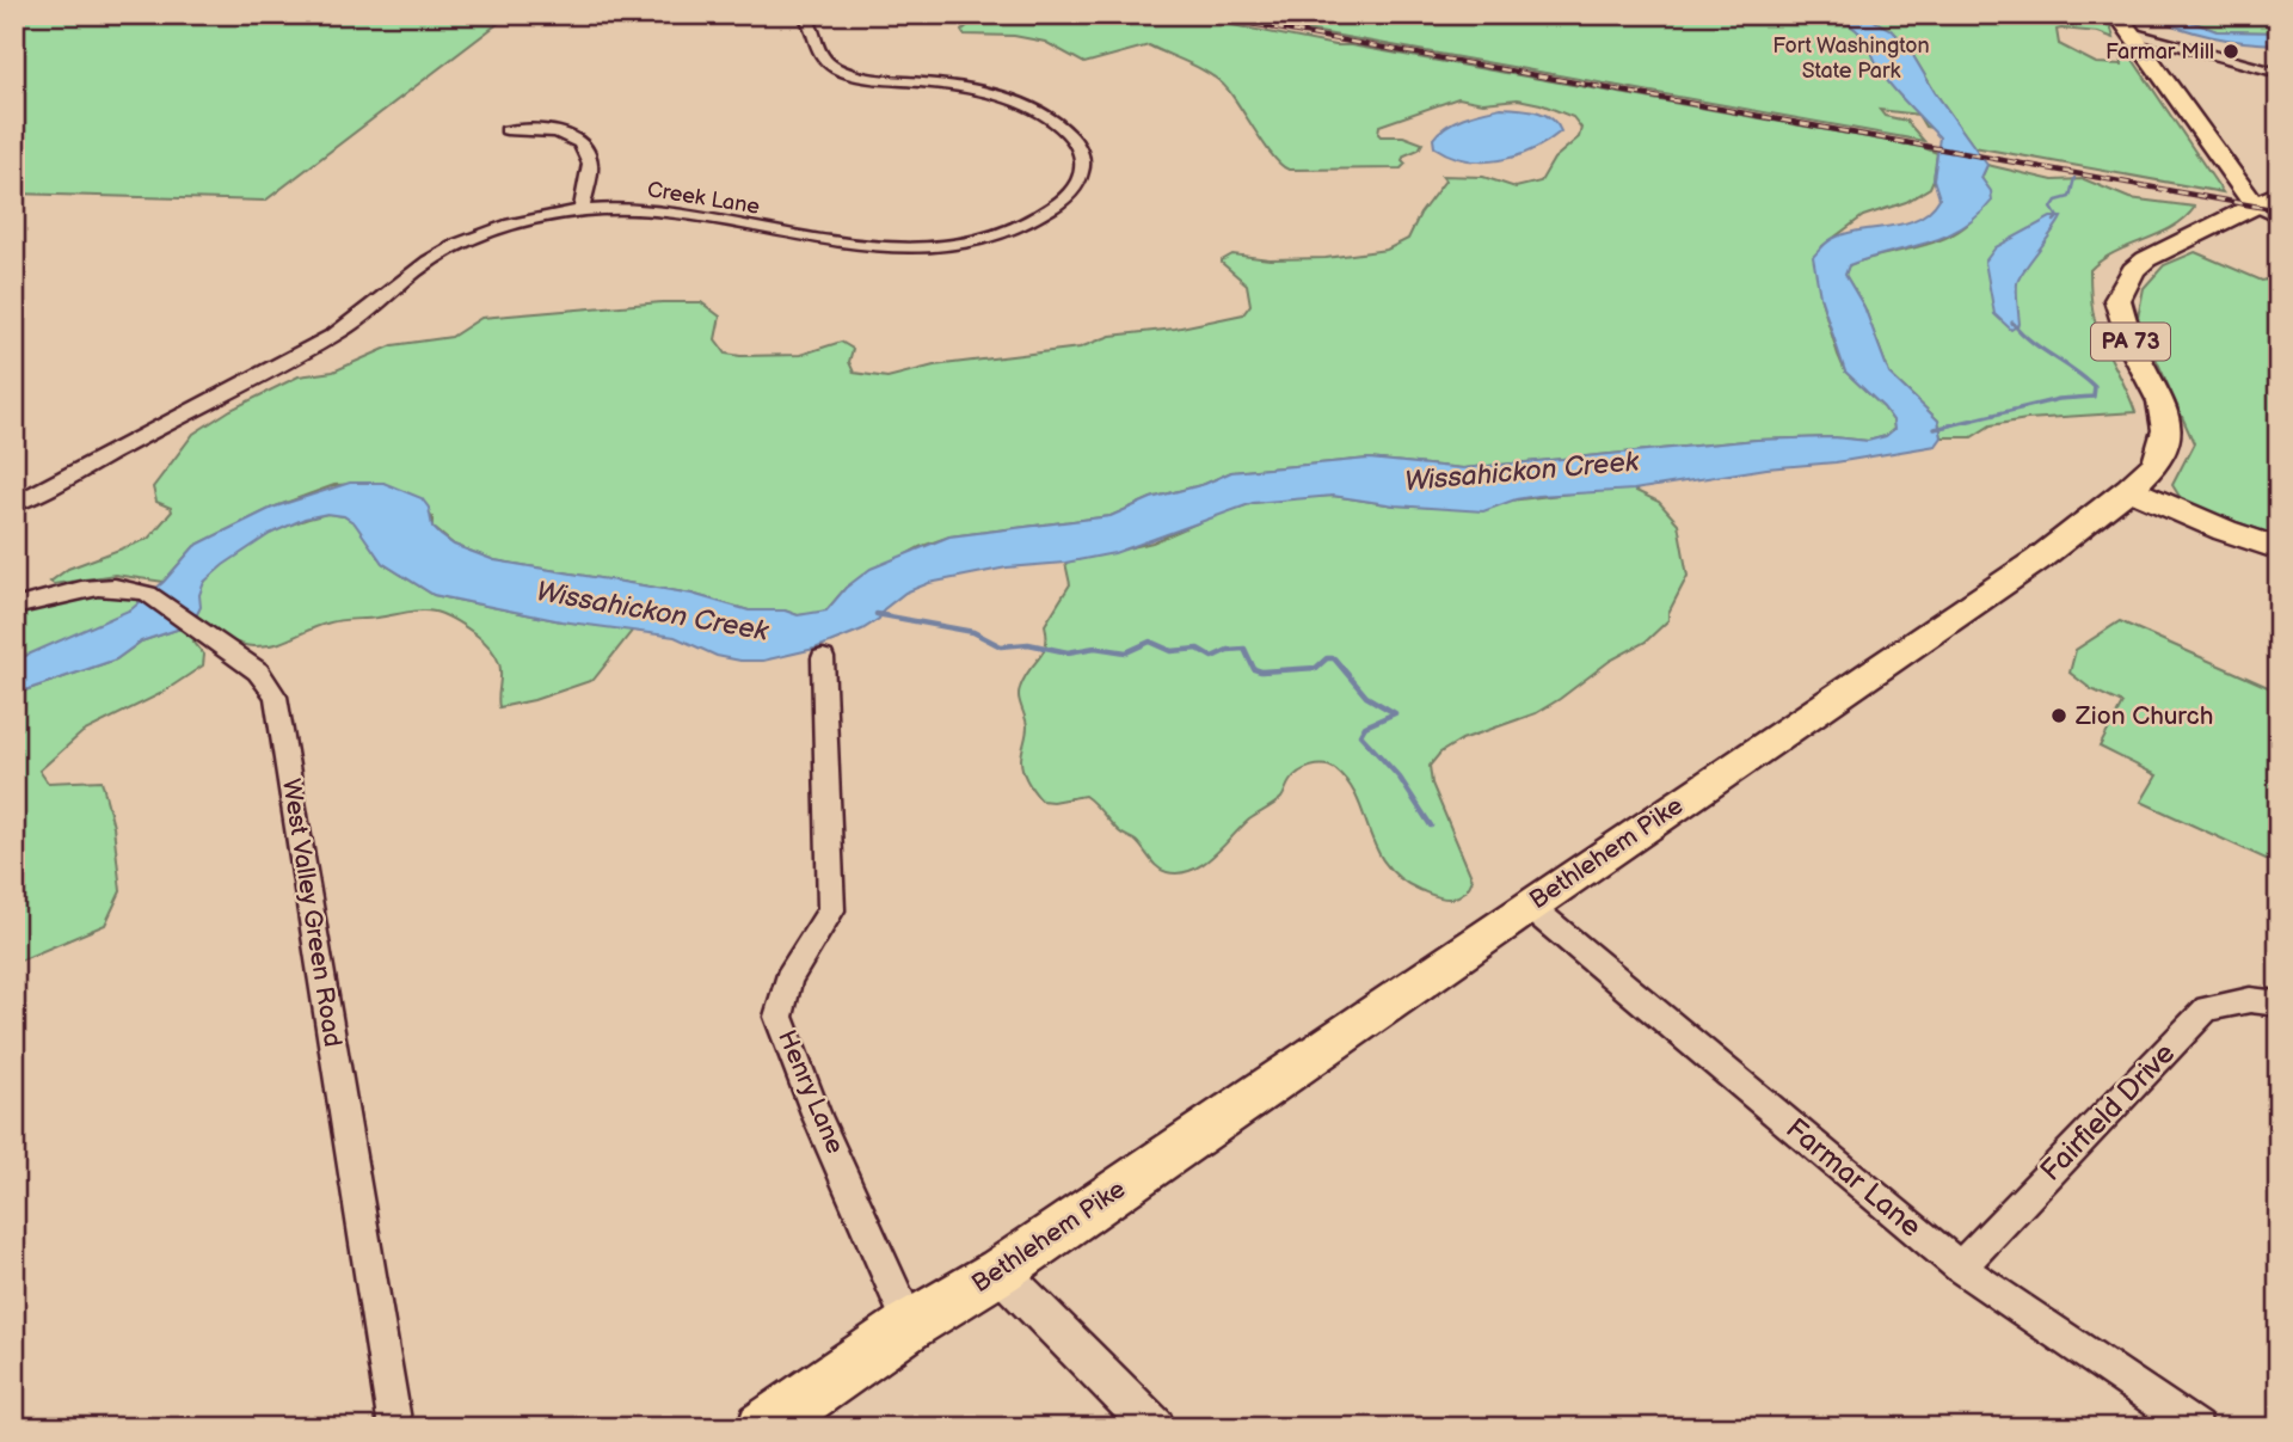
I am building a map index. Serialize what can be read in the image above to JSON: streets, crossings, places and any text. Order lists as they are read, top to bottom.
{
  "streets": {
    "main road": ["PA 73", "Bethlehem Pike"],
    "street": [
      "Creek Lane",
      "West Valley Green Road",
      "Henry Lane",
      "Fairfield Drive",
      "Farmar Lane"
    ]
  },
  "crossings": [
    ["PA 73", "Bethlehem Pike"],
    ["Bethlehem Pike", "Henry Lane"],
    ["Bethlehem Pike", "Farmar Lane"],
    ["Fairfield Drive", "Farmar Lane"]
  ],
  "water": ["Wissahickon Creek"],
  "parks": ["Fort Washington State Park"],
  "places": ["Farmar Mill", "Zion Church"]
}
